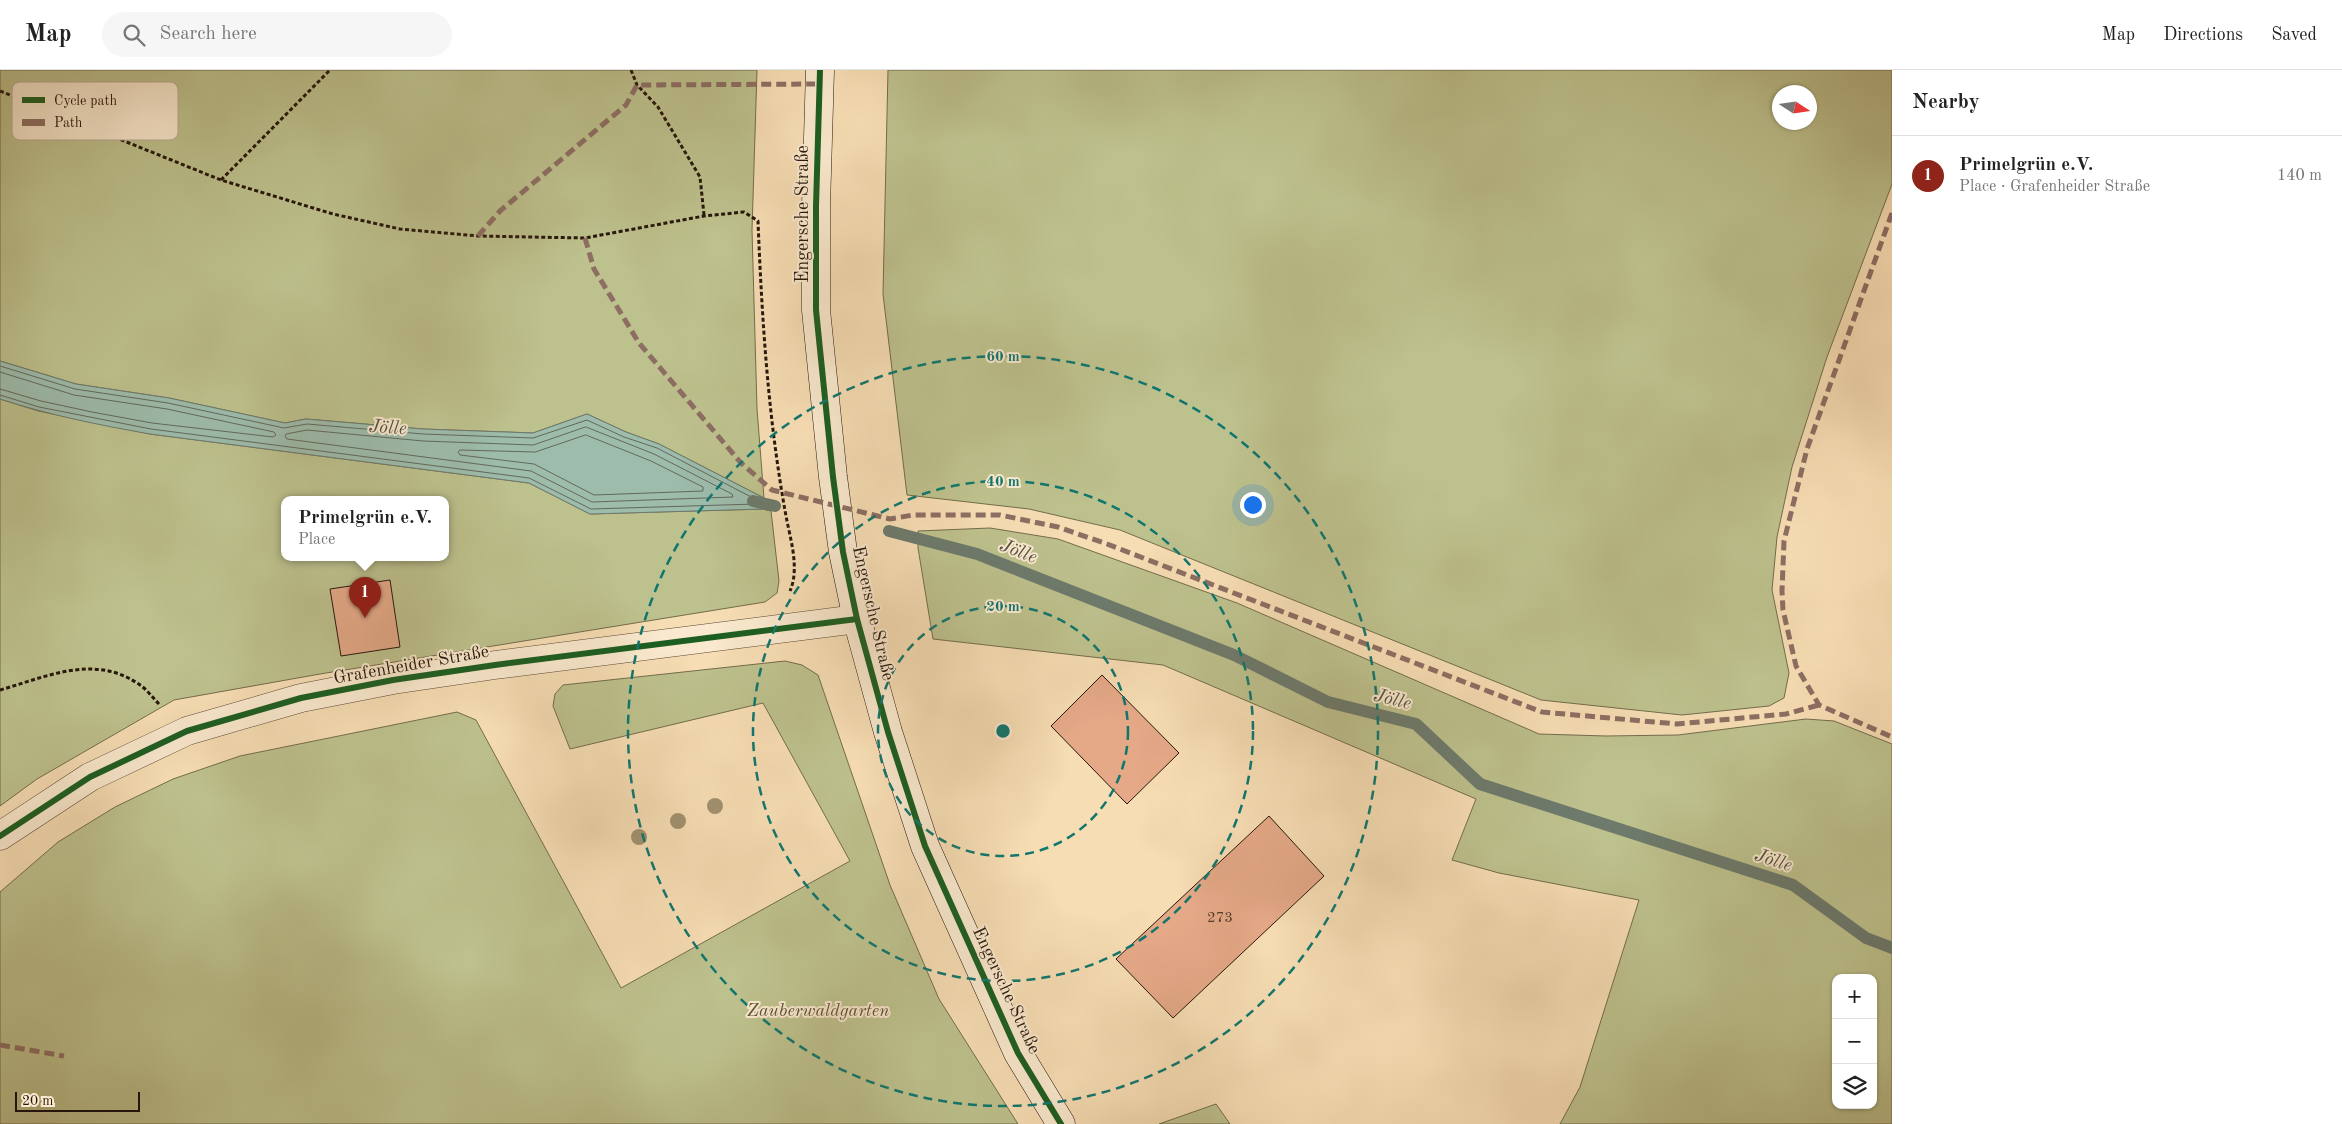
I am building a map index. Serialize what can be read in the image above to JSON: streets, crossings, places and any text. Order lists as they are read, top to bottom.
{
  "streets": {
    "main road": ["Engersche Straße", "Grafenheider Straße"]
  },
  "crossings": [
    ["Engersche Straße", "Grafenheider Straße"]
  ],
  "water": ["Jölle"],
  "parks": ["Zauberwaldgarten"],
  "house_numbers": ["273"],
  "legend": ["Cycle path", "Path"],
  "scale_bar": "20 m",
  "north": "right",
  "page": {
    "header": "Map",
    "search": "Search here",
    "nav": ["Map", "Directions", "Saved"],
    "heading": "Nearby",
    "list": [
      {
        "mark": "1",
        "name": "Primelgrün e.V.",
        "note": "Place · Grafenheider Straße",
        "value": "140 m"
      }
    ],
    "popup": ["Primelgrün e.V.", "Place"],
    "pins": "1",
    "map_buttons": ["+", "−"],
    "scale": "20 m"
  },
  "rings": ["60 m", "40 m", "20 m"]
}
